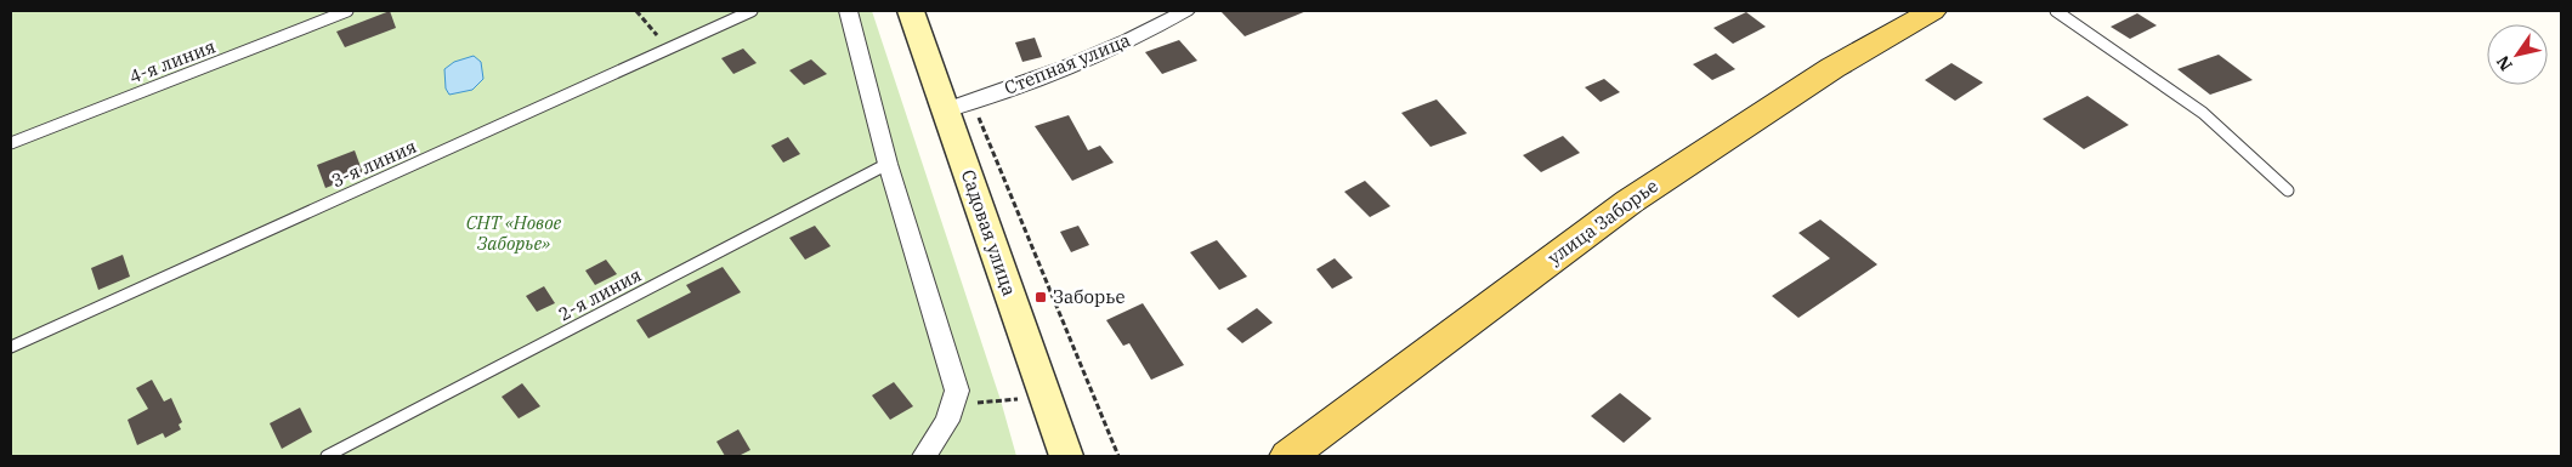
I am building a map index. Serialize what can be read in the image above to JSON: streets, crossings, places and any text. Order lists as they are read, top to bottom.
{
  "streets": {
    "main road": ["улица Заборье", "Садовая улица"],
    "street": ["Степная улица"],
    "lane": ["4-я линия", "3-я линия", "2-я линия"]
  },
  "crossings": [
    ["Степная улица", "Садовая улица"]
  ],
  "parks": ["СНТ «Новое Заборье»"],
  "places": {
    "transit": ["Заборье"]
  },
  "north": "bottom left"
}
